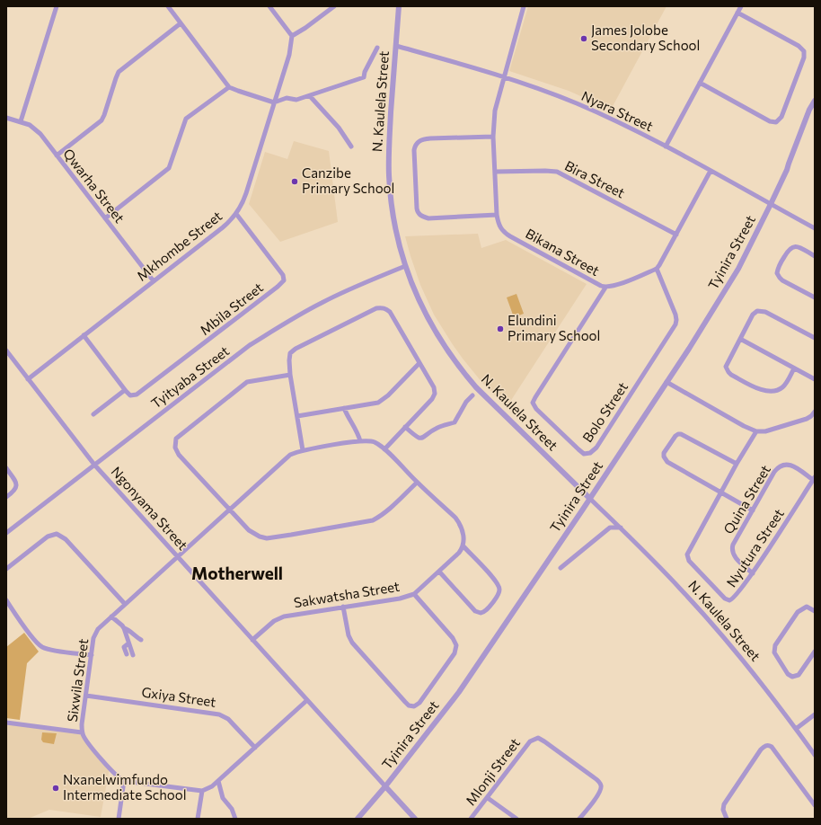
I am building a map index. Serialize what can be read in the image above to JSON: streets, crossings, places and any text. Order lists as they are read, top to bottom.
{
  "streets": {
    "street": [
      "N. Kaulela Street",
      "Nyara Street",
      "Bira Street",
      "Qwarha Street",
      "Mkhombe Street",
      "Bikana Street",
      "Tyinira Street",
      "Mbila Street",
      "Tyityaba Street",
      "Bolo Street",
      "Quina Street",
      "Ngonyama Street",
      "Nyutura Street",
      "Sakwatsha Street",
      "Sixwila Street",
      "Gxiya Street",
      "Mlonji Street"
    ]
  },
  "crossings": [
    ["N. Kaulela Street", "Nyara Street"],
    ["N. Kaulela Street", "Tyinira Street"],
    ["N. Kaulela Street", "Tyityaba Street"],
    ["Nyara Street", "Bikana Street"],
    ["Nyara Street", "Tyinira Street"],
    ["Bira Street", "Bikana Street"],
    ["Qwarha Street", "Mkhombe Street"],
    ["Mkhombe Street", "Mbila Street"],
    ["Mkhombe Street", "Ngonyama Street"],
    ["Bikana Street", "Bolo Street"],
    ["Tyinira Street", "Ngonyama Street"],
    ["Tyityaba Street", "Ngonyama Street"],
    ["Quina Street", "Nyutura Street"],
    ["Ngonyama Street", "Sakwatsha Street"],
    ["Ngonyama Street", "Sixwila Street"],
    ["Sixwila Street", "Gxiya Street"]
  ],
  "districts": ["Motherwell"],
  "places": [
    "James Jolobe Secondary School",
    "Canzibe Primary School",
    "Elundini Primary School",
    "Nxanelwimfundo Intermediate School"
  ]
}
